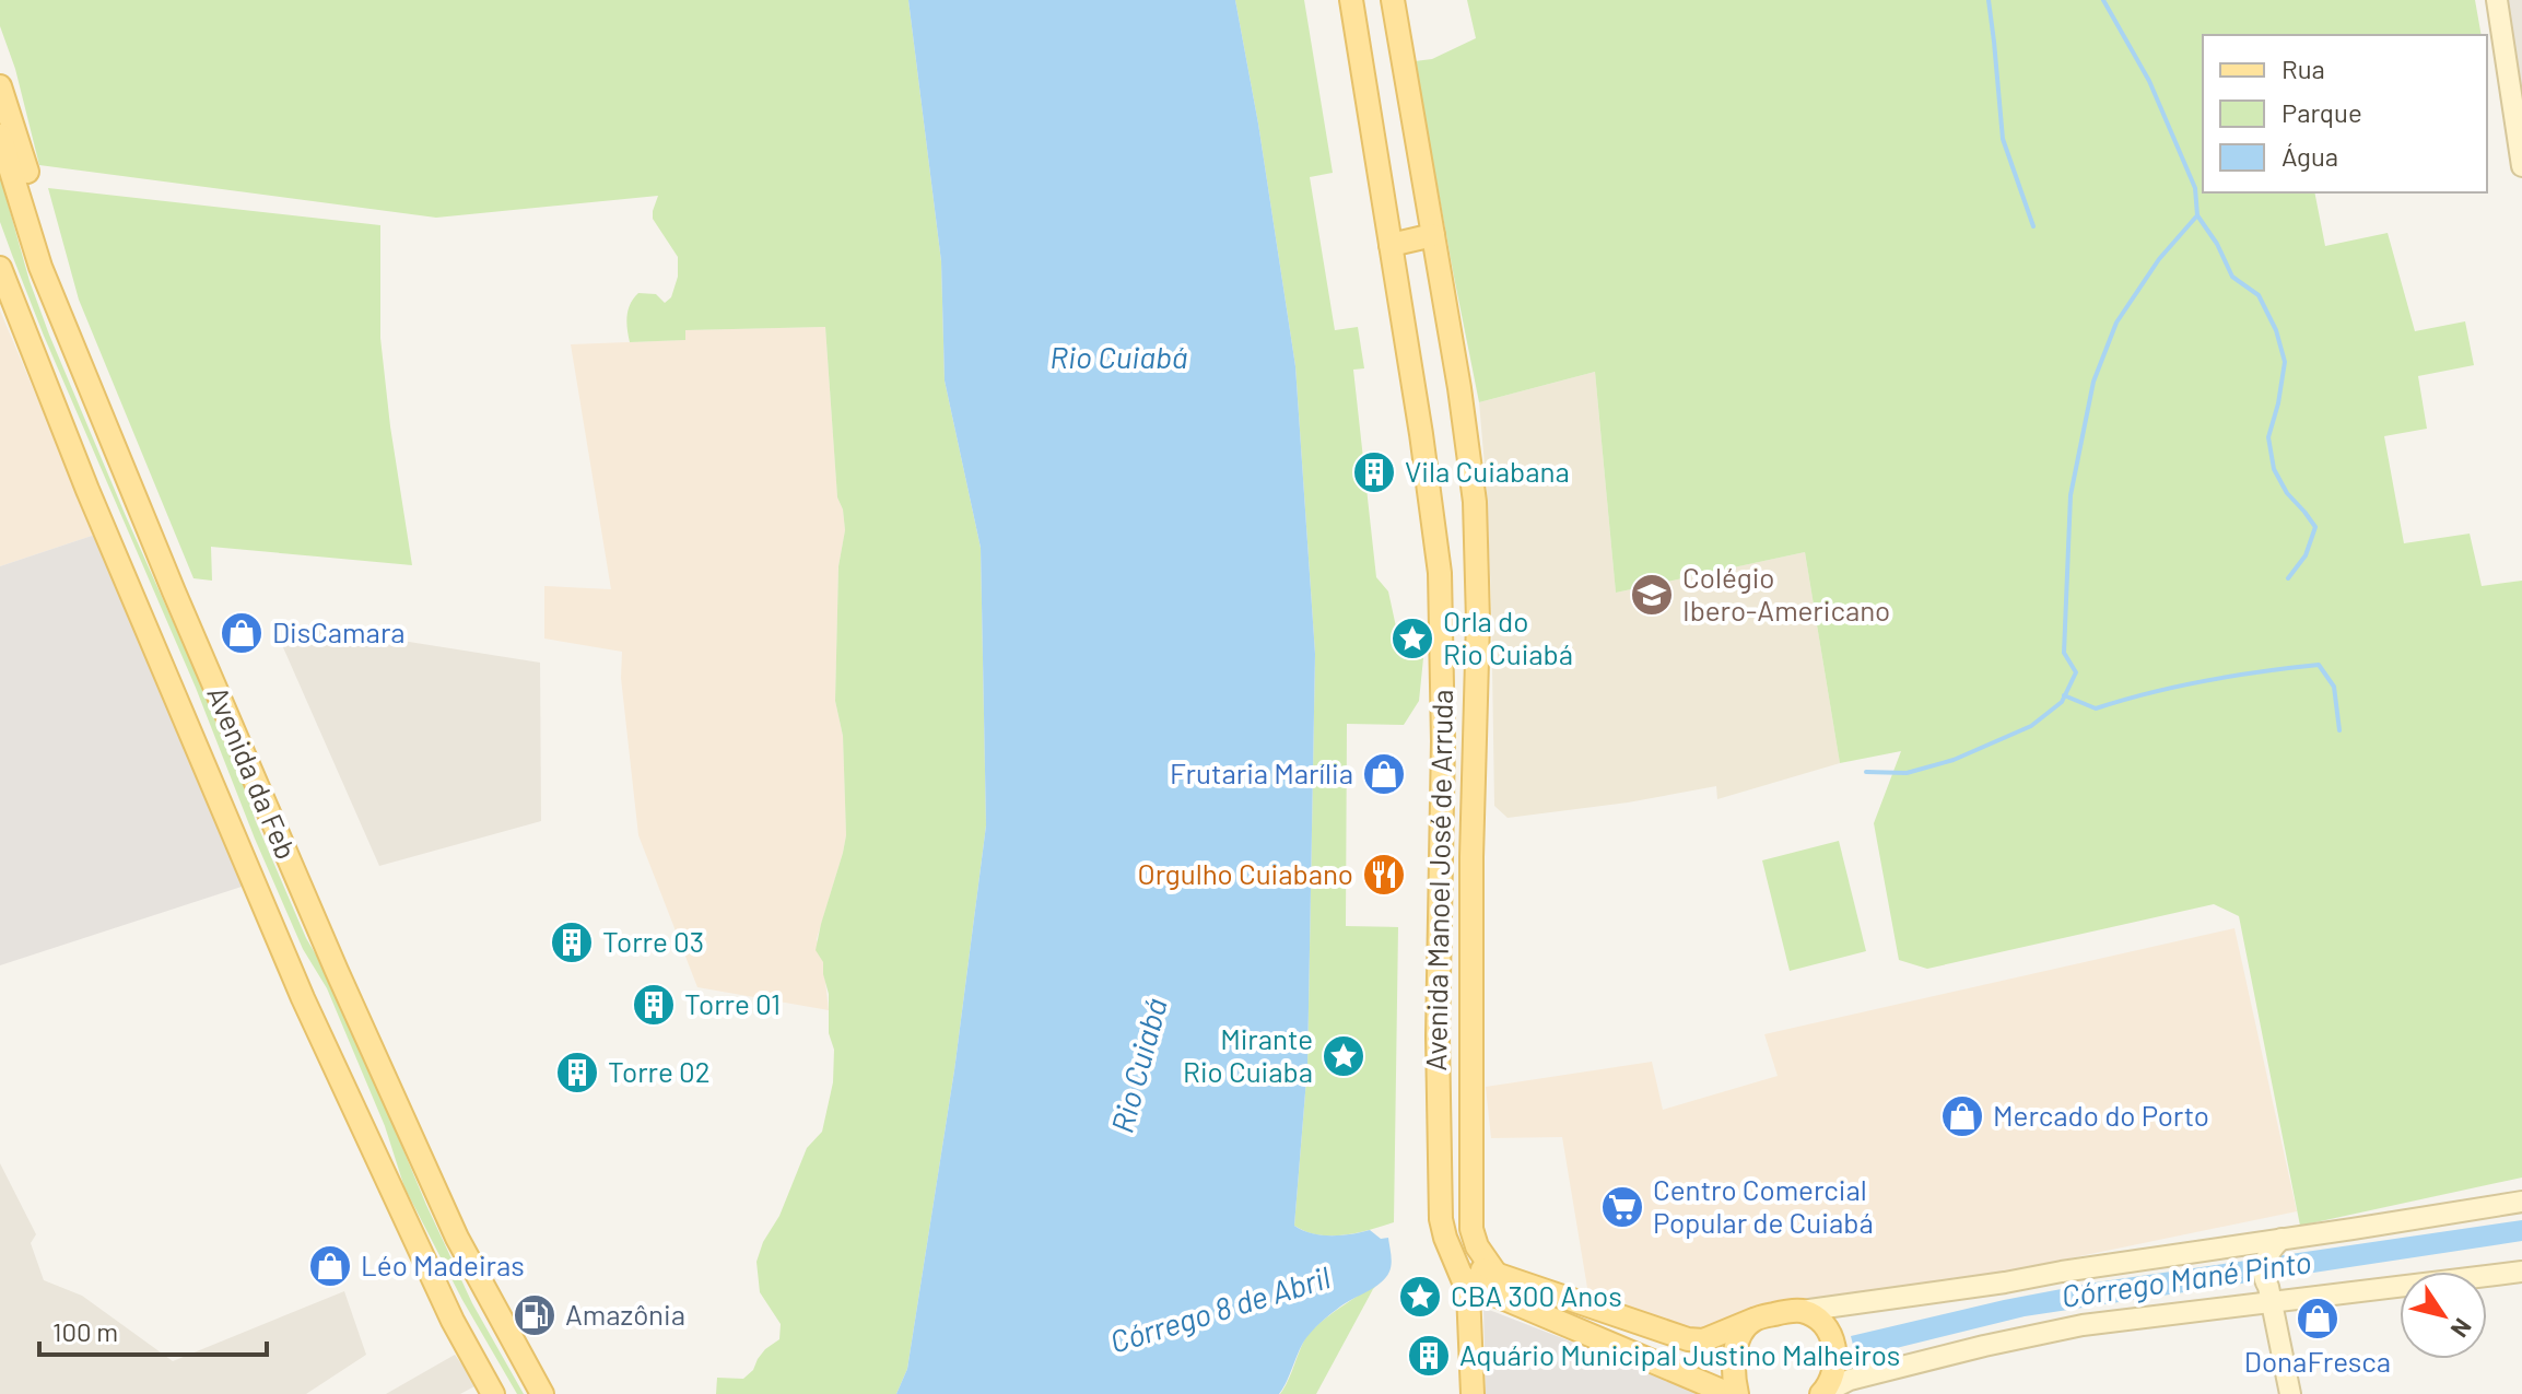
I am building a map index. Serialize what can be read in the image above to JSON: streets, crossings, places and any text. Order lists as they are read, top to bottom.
{
  "streets": {
    "main road": ["Avenida da Feb", "Avenida Manoel José de Arruda"]
  },
  "water": ["Rio Cuiabá", "Córrego Mané Pinto", "Córrego 8 de Abril"],
  "places": {
    "building": [
      "Vila Cuiabana",
      "Torre 03",
      "Torre 01",
      "Torre 02",
      "Aquário Municipal Justino Malheiros"
    ],
    "school or university": ["Colégio Ibero-Americano"],
    "shop": [
      "DisCamara",
      "Frutaria Marília",
      "Mercado do Porto",
      "Léo Madeiras",
      "DonaFresca"
    ],
    "place": ["Orla do Rio Cuiabá", "Mirante Rio Cuiaba", "CBA 300 Anos"],
    "restaurant": ["Orgulho Cuiabano"],
    "supermarket": ["Centro Comercial Popular de Cuiabá"],
    "fuel station": ["Amazônia"]
  },
  "legend": ["Rua", "Parque", "Água"],
  "scale_bar": "100 m",
  "north": "bottom right"
}
